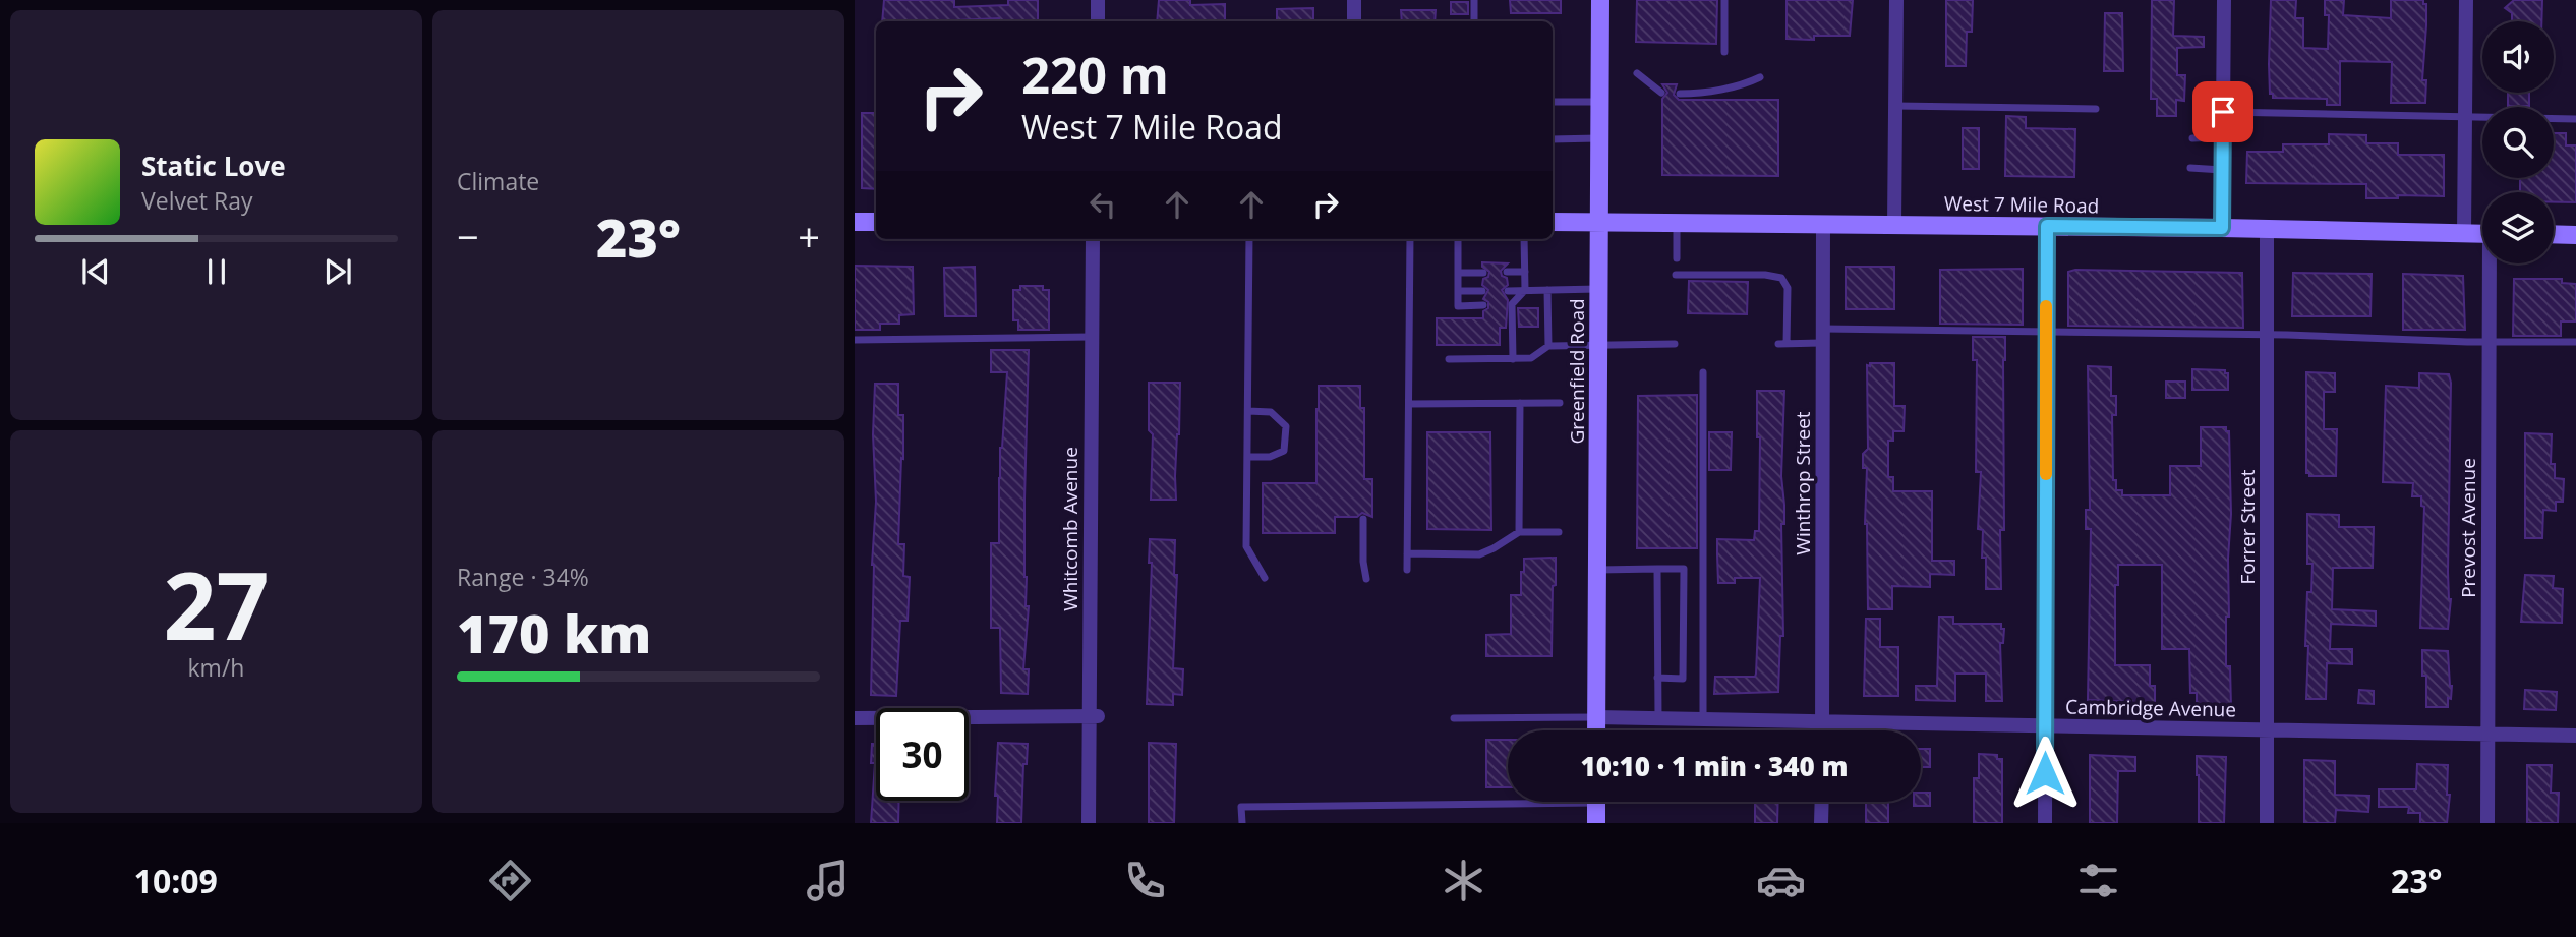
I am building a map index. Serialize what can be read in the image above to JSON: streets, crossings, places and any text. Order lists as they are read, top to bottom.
{
  "streets": {
    "main road": ["West 7 Mile Road", "Greenfield Road"],
    "street": [
      "Winthrop Street",
      "Forrer Street",
      "Prevost Avenue",
      "Whitcomb Avenue",
      "Cambridge Avenue"
    ]
  },
  "crossings": [
    ["West 7 Mile Road", "Greenfield Road"],
    ["West 7 Mile Road", "Winthrop Street"],
    ["West 7 Mile Road", "Forrer Street"],
    ["Greenfield Road", "Cambridge Avenue"],
    ["Winthrop Street", "Cambridge Avenue"],
    ["Forrer Street", "Cambridge Avenue"],
    ["Prevost Avenue", "Cambridge Avenue"]
  ],
  "page": {
    "tile": [
      "Climate",
      ["27", "km/h"],
      ["Range · 34%", "170 km"]
    ],
    "turn": ["220 m", "West 7 Mile Road"],
    "song": ["Static Love", "Velvet Ray"],
    "heat": ["−", "23°", "+"],
    "limit": "30",
    "trip": "10:10 · 1 min · 340 m",
    "tabs": ["10:09", "23°"]
  }
}
